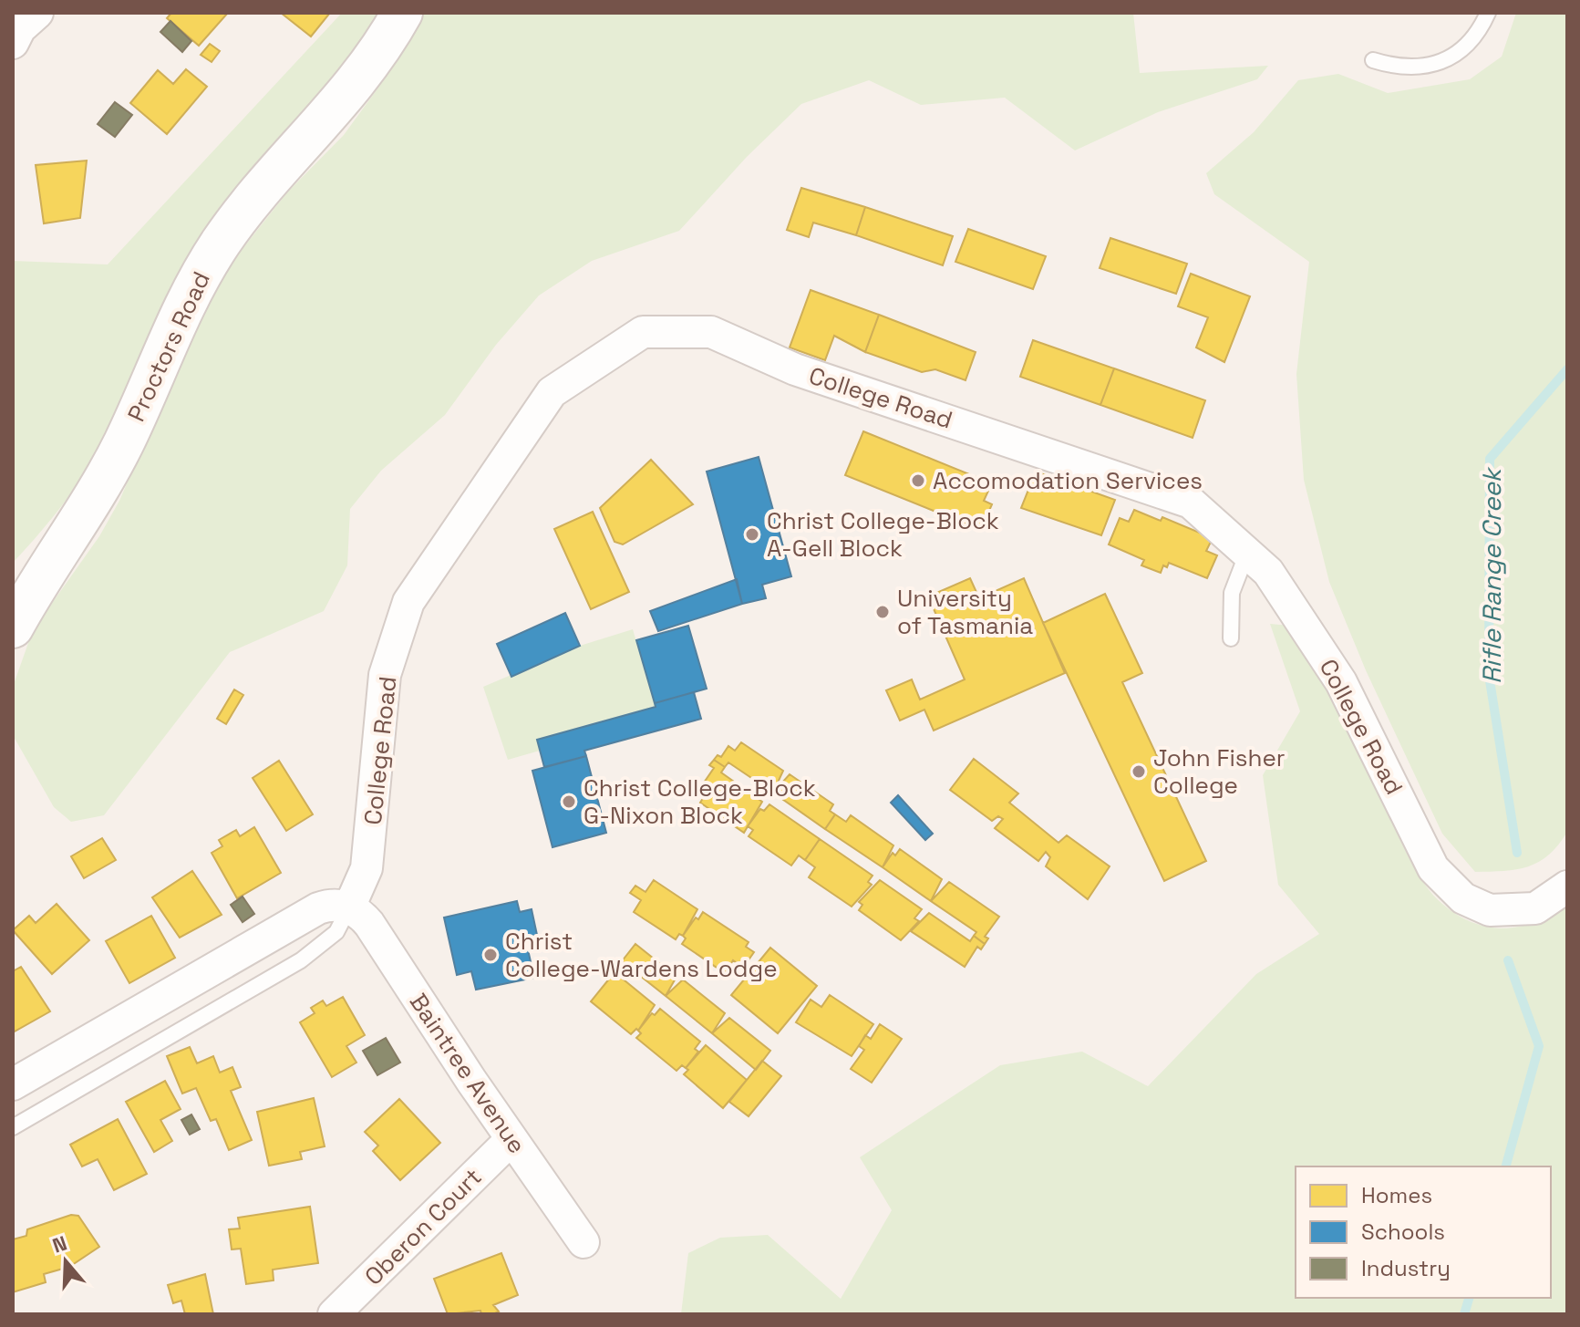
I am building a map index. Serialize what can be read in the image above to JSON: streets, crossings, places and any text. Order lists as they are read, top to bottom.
{
  "streets": {
    "street": [
      "Proctors Road",
      "College Road",
      "Baintree Avenue",
      "Oberon Court"
    ]
  },
  "crossings": [
    ["College Road", "Baintree Avenue"],
    ["Baintree Avenue", "Oberon Court"]
  ],
  "water": ["Rifle Range Creek"],
  "places": [
    "Accomodation Services",
    "Christ College-Block A-Gell Block",
    "University of Tasmania",
    "John Fisher College",
    "Christ College-Block G-Nixon Block",
    "Christ College-Wardens Lodge"
  ],
  "legend": ["Homes", "Schools", "Industry"],
  "north": "top"
}
